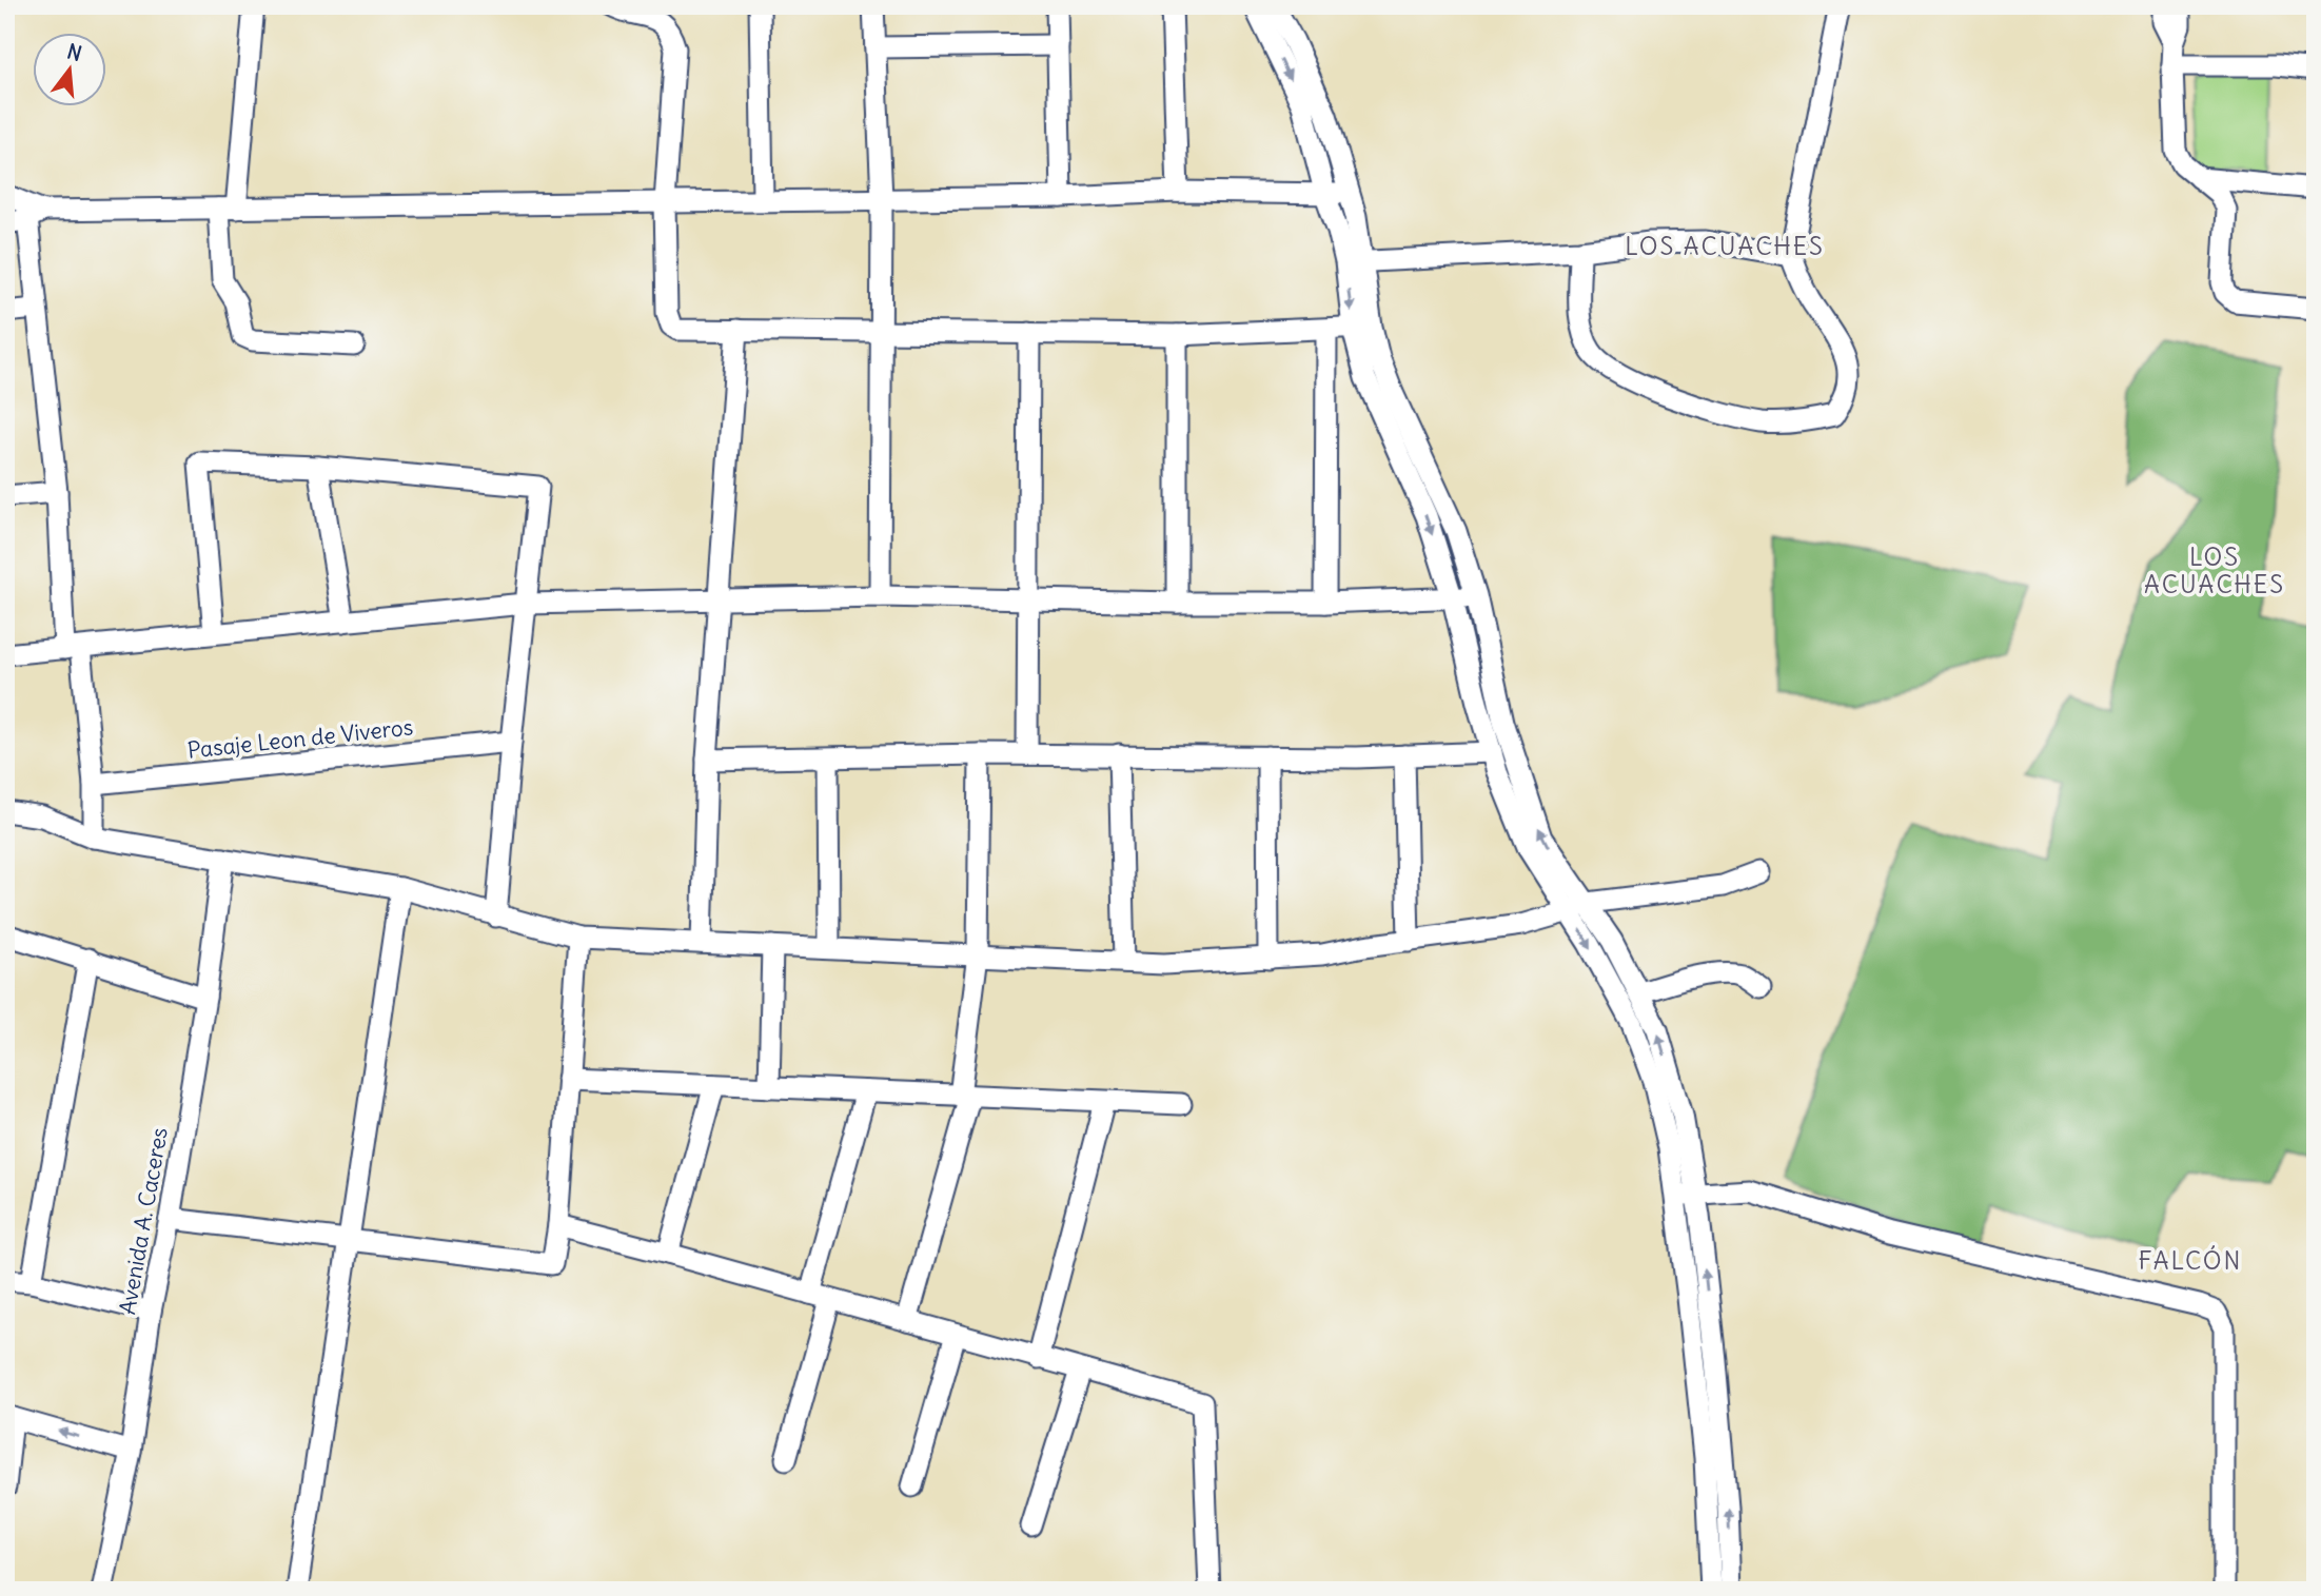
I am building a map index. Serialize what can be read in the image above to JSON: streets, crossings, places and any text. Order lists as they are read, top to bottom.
{
  "streets": {
    "street": ["Pasaje Leon de Viveros", "Avenida A. Caceres"]
  },
  "districts": ["LOS ACUACHES", "LOS ACUACHES", "FALCÓN"],
  "north": "top"
}
